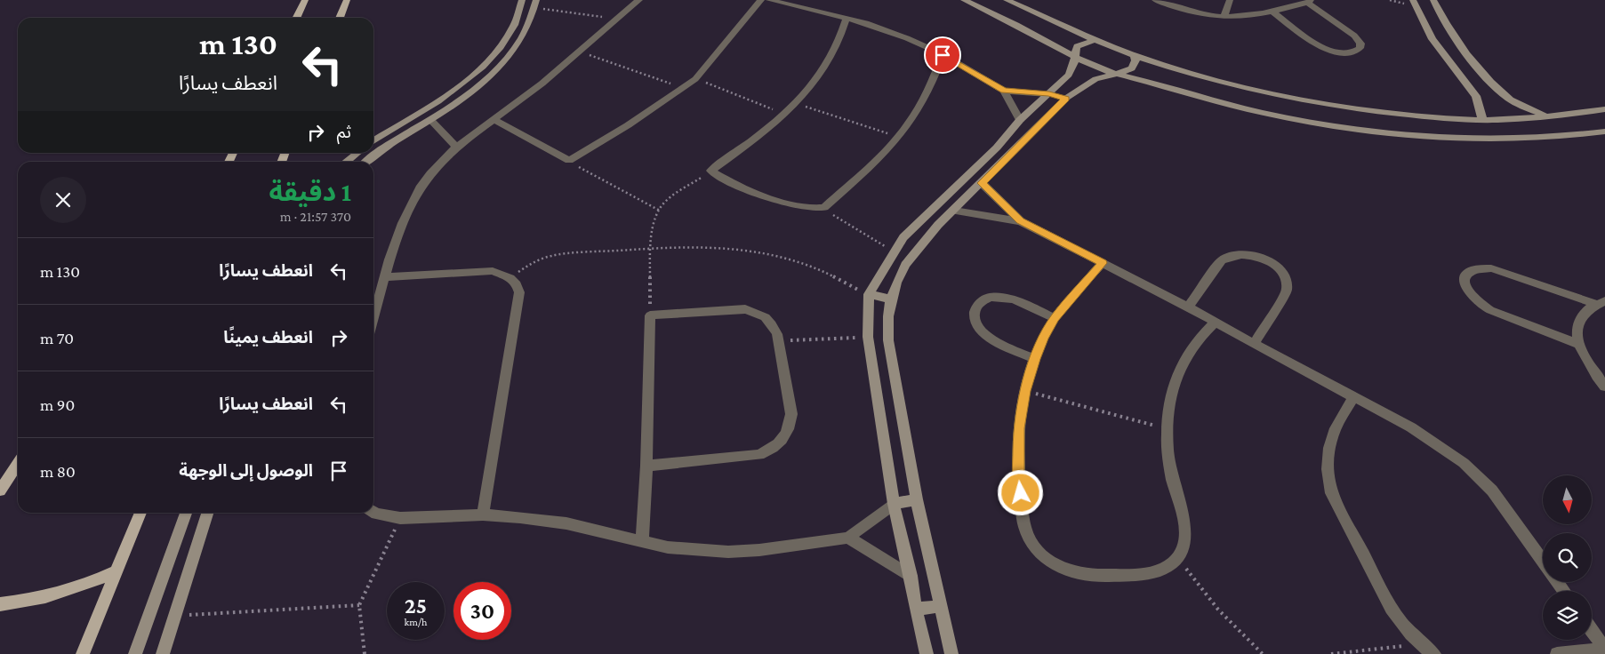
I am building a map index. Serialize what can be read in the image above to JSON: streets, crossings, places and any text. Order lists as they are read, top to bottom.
{
  "north": "bottom",
  "page": {
    "turn": ["130 m", "انعطف يسارًا"],
    "then": "ثم",
    "heading": ["1 دقيقة", "370 m · 21:57"],
    "list": [
      {
        "name": "انعطف يسارًا",
        "value": "130 m"
      },
      {
        "name": "انعطف يمينًا",
        "value": "70 m"
      },
      {
        "name": "انعطف يسارًا",
        "value": "90 m"
      },
      {
        "name": "الوصول إلى الوجهة",
        "value": "80 m"
      }
    ],
    "speed": "25 km/h",
    "limit": "30"
  }
}
